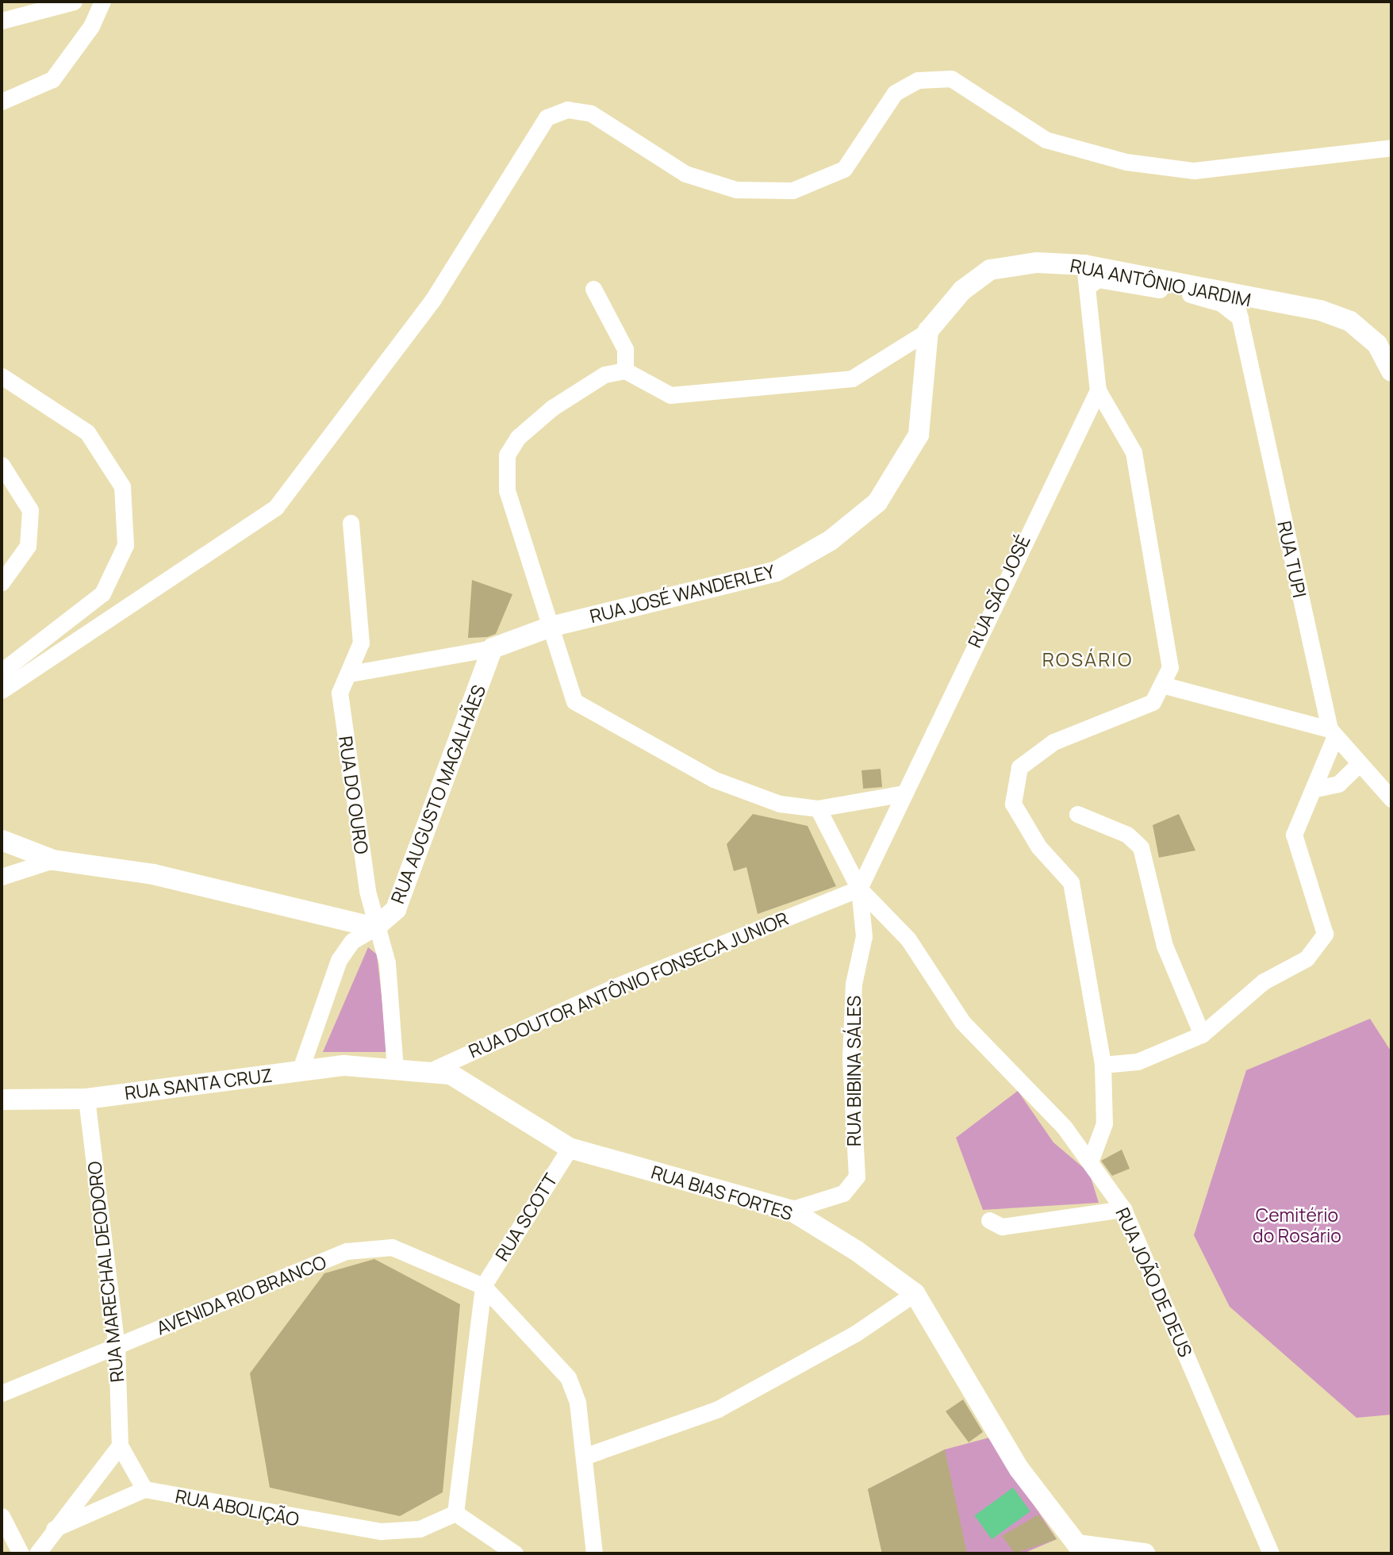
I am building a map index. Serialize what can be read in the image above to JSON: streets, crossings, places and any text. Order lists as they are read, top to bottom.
{
  "streets": {
    "street": [
      "RUA ANTÔNIO JARDIM",
      "RUA TUPI",
      "RUA SÃO JOSÉ",
      "RUA JOSÉ WANDERLEY",
      "RUA AUGUSTO MAGALHÃES",
      "RUA DO OURO",
      "RUA DOUTOR ANTÔNIO FONSECA JUNIOR",
      "RUA BIBINA SÁLES",
      "RUA SANTA CRUZ",
      "RUA BIAS FORTES",
      "RUA SCOTT",
      "RUA MARECHAL DEODORO",
      "RUA JOÃO DE DEUS",
      "AVENIDA RIO BRANCO",
      "RUA ABOLIÇÃO"
    ]
  },
  "crossings": [
    ["RUA ANTÔNIO JARDIM", "RUA TUPI"],
    ["RUA ANTÔNIO JARDIM", "RUA JOSÉ WANDERLEY"],
    ["RUA SÃO JOSÉ", "RUA DOUTOR ANTÔNIO FONSECA JUNIOR"],
    ["RUA SÃO JOSÉ", "RUA BIBINA SÁLES"],
    ["RUA SÃO JOSÉ", "RUA JOÃO DE DEUS"],
    ["RUA AUGUSTO MAGALHÃES", "RUA DO OURO"],
    ["RUA AUGUSTO MAGALHÃES", "RUA SANTA CRUZ"],
    ["RUA DO OURO", "RUA SANTA CRUZ"],
    ["RUA DO OURO", "RUA BIAS FORTES"],
    ["RUA DOUTOR ANTÔNIO FONSECA JUNIOR", "RUA BIBINA SÁLES"],
    ["RUA DOUTOR ANTÔNIO FONSECA JUNIOR", "RUA BIAS FORTES"],
    ["RUA DOUTOR ANTÔNIO FONSECA JUNIOR", "RUA JOÃO DE DEUS"],
    ["RUA BIBINA SÁLES", "RUA BIAS FORTES"],
    ["RUA BIBINA SÁLES", "RUA JOÃO DE DEUS"],
    ["RUA SANTA CRUZ", "RUA BIAS FORTES"],
    ["RUA SANTA CRUZ", "RUA MARECHAL DEODORO"],
    ["RUA BIAS FORTES", "RUA SCOTT"],
    ["RUA SCOTT", "AVENIDA RIO BRANCO"],
    ["RUA MARECHAL DEODORO", "AVENIDA RIO BRANCO"],
    ["RUA MARECHAL DEODORO", "RUA ABOLIÇÃO"]
  ],
  "districts": ["ROSÁRIO"],
  "parks": ["Cemitério do Rosário"]
}
